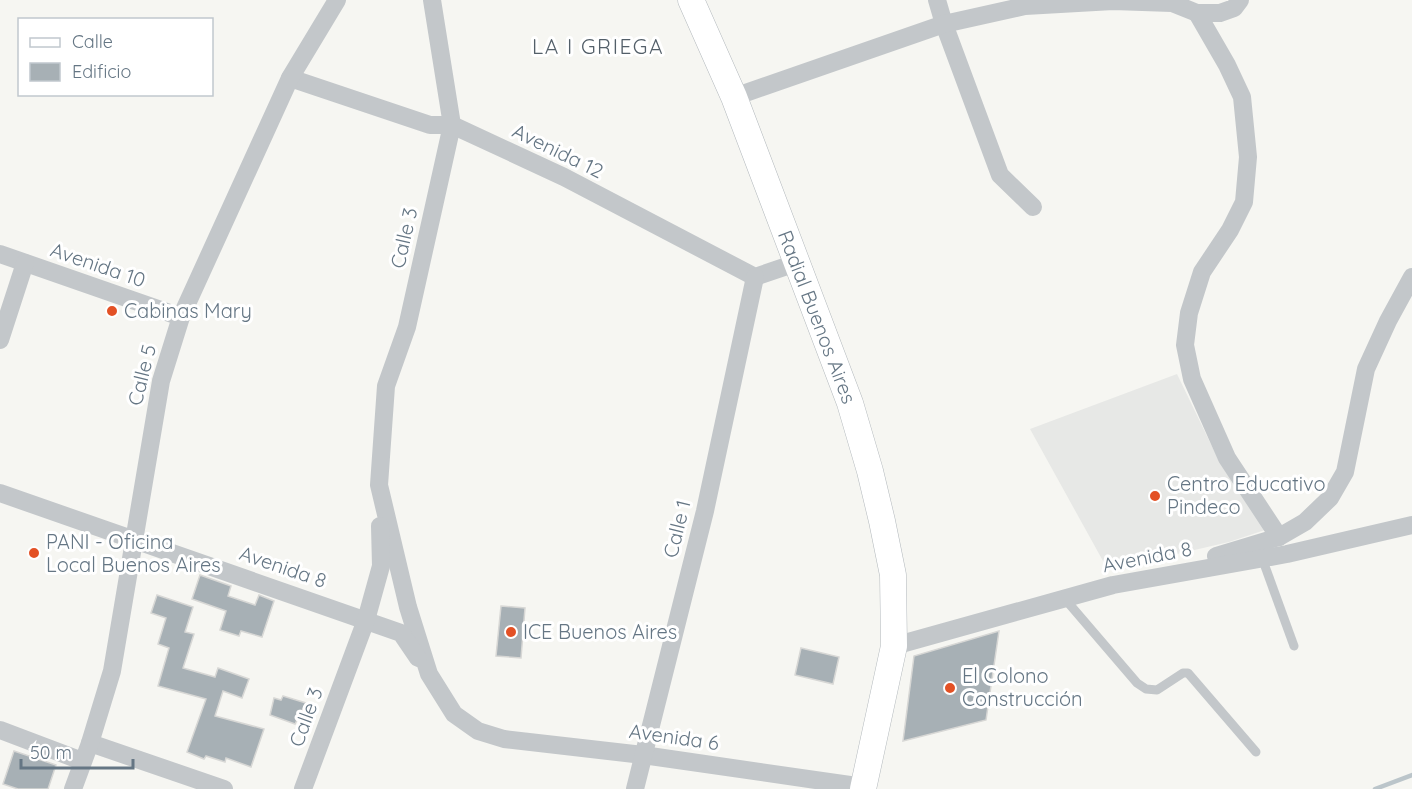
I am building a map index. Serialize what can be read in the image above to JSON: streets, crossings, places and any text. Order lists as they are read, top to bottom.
{
  "streets": {
    "main road": ["Radial Buenos Aires"],
    "street": [
      "Avenida 12",
      "Calle 3",
      "Avenida 10",
      "Calle 5",
      "Calle 1",
      "Avenida 8",
      "Avenida 6"
    ]
  },
  "crossings": [
    ["Avenida 12", "Calle 3"],
    ["Avenida 12", "Calle 5"],
    ["Avenida 12", "Calle 1"],
    ["Calle 3", "Avenida 8"],
    ["Calle 3", "Avenida 6"],
    ["Avenida 10", "Calle 5"],
    ["Radial Buenos Aires", "Avenida 8"],
    ["Radial Buenos Aires", "Avenida 6"],
    ["Calle 5", "Avenida 8"],
    ["Calle 1", "Avenida 6"]
  ],
  "districts": ["LA I GRIEGA"],
  "places": [
    "Cabinas Mary",
    "Centro Educativo Pindeco",
    "PANI - Oficina Local Buenos Aires",
    "ICE Buenos Aires",
    "El Colono Construcción"
  ],
  "legend": ["Calle", "Edificio"],
  "scale_bar": "50 m"
}
